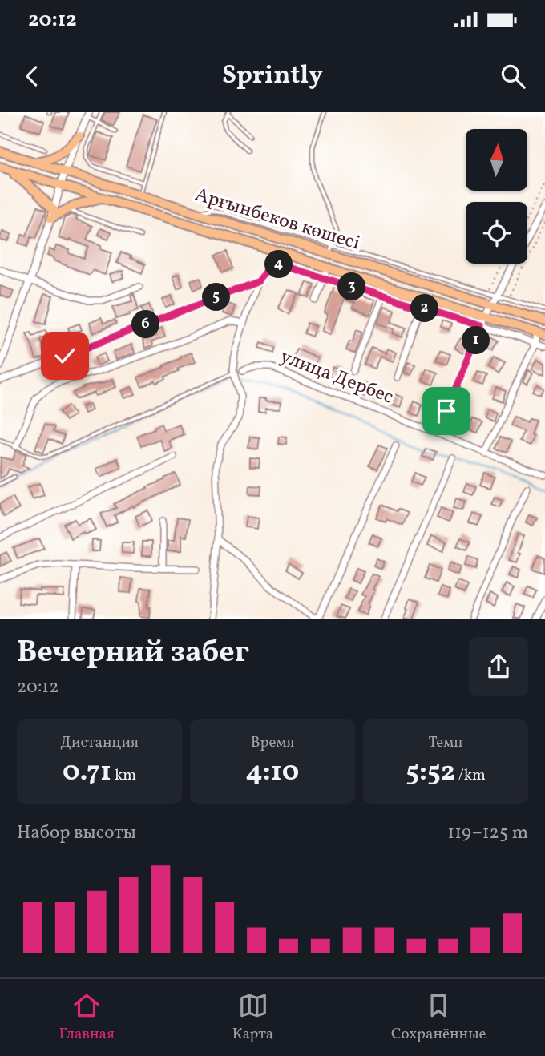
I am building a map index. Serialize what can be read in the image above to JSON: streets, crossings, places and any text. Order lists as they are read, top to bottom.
{
  "streets": {
    "main road": ["Арғынбеков көшесі"],
    "street": ["улица Дербес"]
  },
  "north": "top",
  "page": {
    "status": "20:12",
    "header": "Sprintly",
    "pins": [
      "4",
      "3",
      "5",
      "2",
      "6",
      "1"
    ],
    "heading": ["Вечерний забег", "20:12"],
    "stats": [
      ["Дистанция", "0.71 km"],
      ["Время", "4:10"],
      ["Темп", "5:52 /km"]
    ],
    "chart": ["Набор высоты", "119–125 m"],
    "tabs": ["Главная", "Карта", "Сохранённые"]
  }
}
